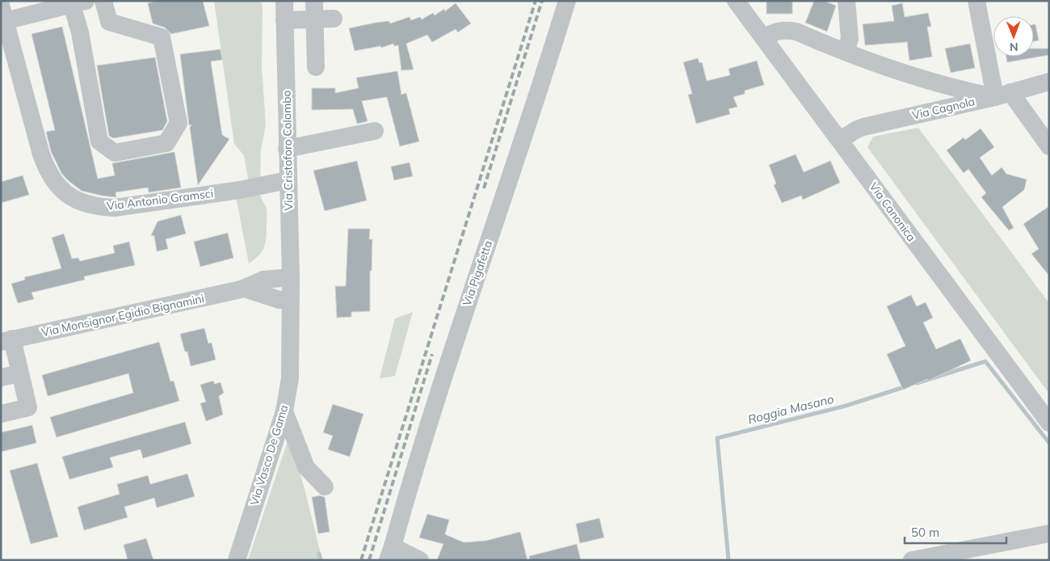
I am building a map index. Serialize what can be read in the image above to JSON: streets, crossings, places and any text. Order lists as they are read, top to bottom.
{
  "streets": {
    "street": [
      "Via Cagnola",
      "Via Cristoforo Colombo",
      "Via Antonio Gramsci",
      "Via Canonica",
      "Via Pigafetta",
      "Via Monsignor Egidio Bignamini",
      "Via Vasco De Gama"
    ]
  },
  "crossings": [
    ["Via Cagnola", "Via Canonica"],
    ["Via Cristoforo Colombo", "Via Antonio Gramsci"],
    ["Via Cristoforo Colombo", "Via Monsignor Egidio Bignamini"],
    ["Via Cristoforo Colombo", "Via Vasco De Gama"]
  ],
  "water": ["Roggia Masano"],
  "scale_bar": "50 m",
  "north": "bottom"
}
